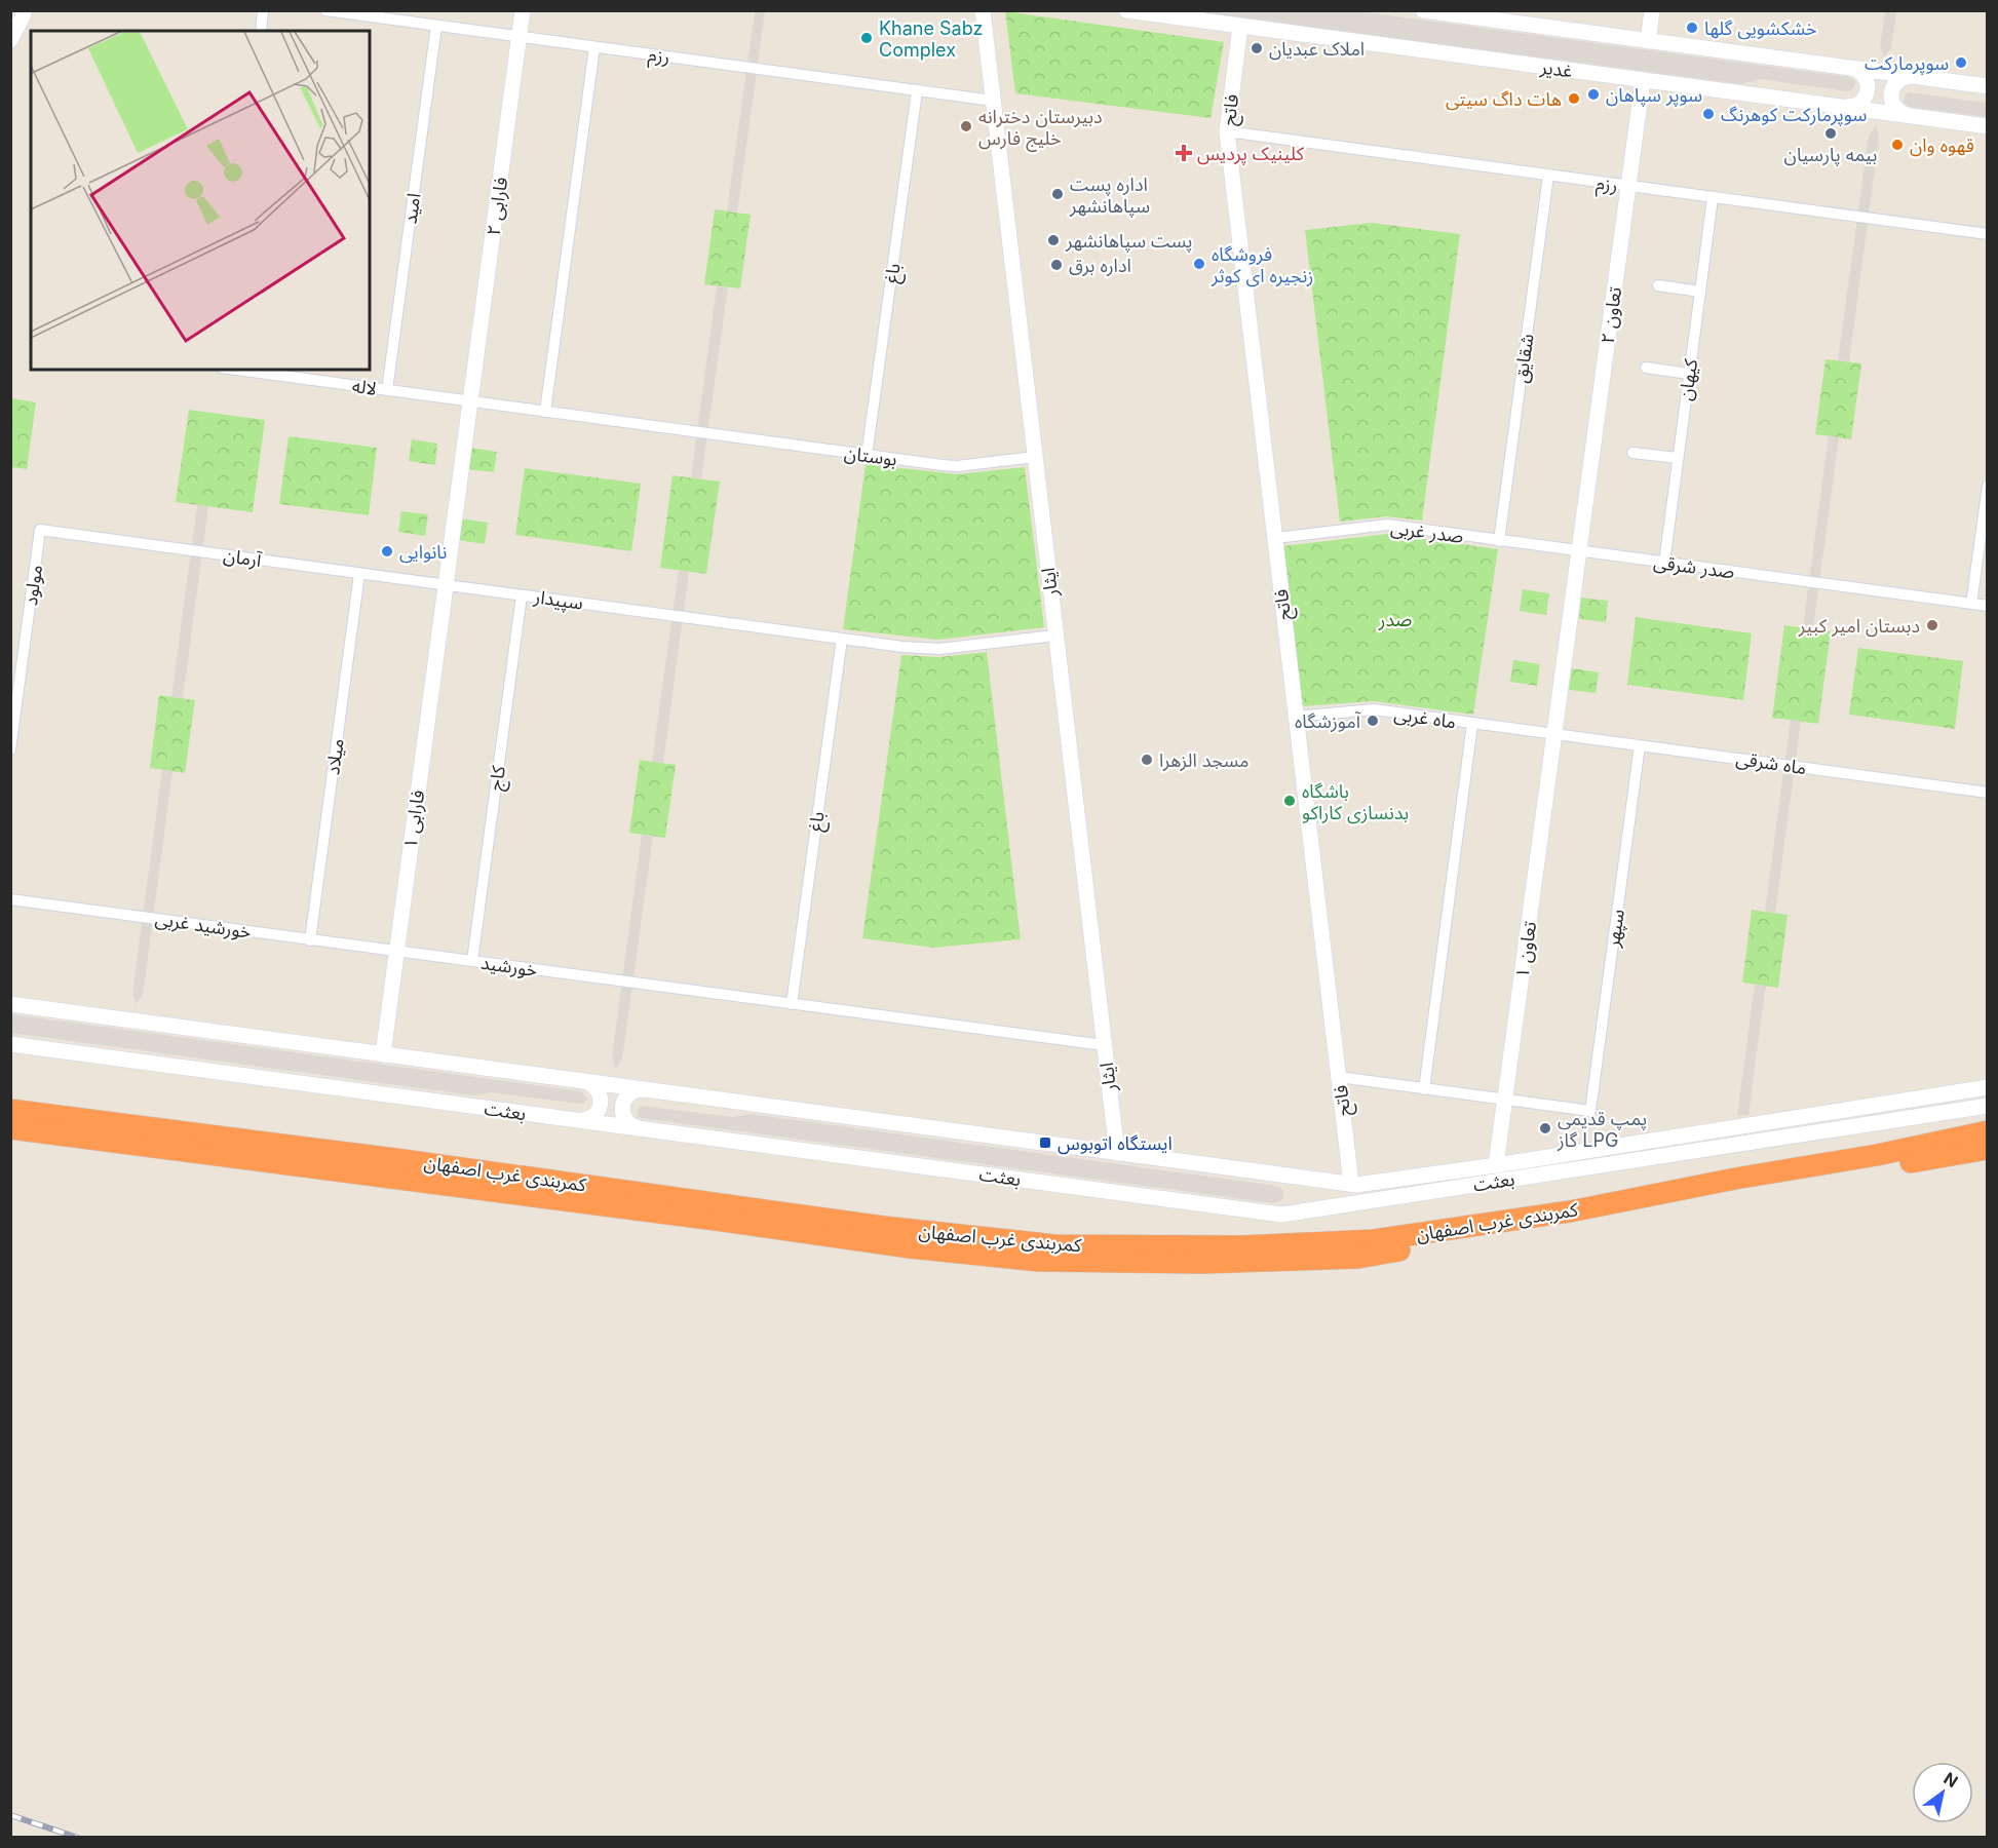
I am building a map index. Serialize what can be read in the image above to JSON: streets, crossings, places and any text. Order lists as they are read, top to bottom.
{
  "streets": {
    "highway": ["کمربندی غرب اصفهان"],
    "main road": [
      "غدیر",
      "فاتح",
      "فارابی ۲",
      "تعاون ۲",
      "ایثار",
      "فارابی ۱",
      "تعاون ۱",
      "بعثت"
    ],
    "street": [
      "رزم",
      "امید",
      "باغ",
      "شقایق",
      "کیهان",
      "لاله",
      "بوستان",
      "صدر غربی",
      "آرمان",
      "صدر شرقی",
      "مولود",
      "سپیدار",
      "ماه غربی",
      "میلاد",
      "ماه شرقی",
      "کاج",
      "خورشید غربی",
      "سپهر",
      "خورشید"
    ]
  },
  "crossings": [
    ["رزم", "فاتح"],
    ["رزم", "فارابی ۲"],
    ["رزم", "امید"],
    ["رزم", "باغ"],
    ["رزم", "تعاون ۲"],
    ["رزم", "شقایق"],
    ["رزم", "کیهان"],
    ["رزم", "ایثار"],
    ["غدیر", "فاتح"],
    ["غدیر", "تعاون ۲"],
    ["فاتح", "صدر غربی"],
    ["فاتح", "ماه غربی"],
    ["فاتح", "بعثت"],
    ["فارابی ۲", "لاله"],
    ["فارابی ۲", "آرمان"],
    ["فارابی ۲", "سپیدار"],
    ["فارابی ۲", "فارابی ۱"],
    ["امید", "لاله"],
    ["باغ", "بوستان"],
    ["باغ", "سپیدار"],
    ["باغ", "خورشید"],
    ["تعاون ۲", "صدر غربی"],
    ["تعاون ۲", "صدر شرقی"],
    ["تعاون ۲", "ماه غربی"],
    ["تعاون ۲", "ماه شرقی"],
    ["تعاون ۲", "تعاون ۱"],
    ["شقایق", "صدر غربی"],
    ["کیهان", "صدر شرقی"],
    ["لاله", "بوستان"],
    ["بوستان", "ایثار"],
    ["صدر غربی", "صدر شرقی"],
    ["آرمان", "مولود"],
    ["آرمان", "سپیدار"],
    ["آرمان", "میلاد"],
    ["آرمان", "فارابی ۱"],
    ["ایثار", "سپیدار"],
    ["ایثار", "خورشید"],
    ["ایثار", "بعثت"],
    ["سپیدار", "کاج"],
    ["سپیدار", "فارابی ۱"],
    ["ماه غربی", "ماه شرقی"],
    ["ماه غربی", "تعاون ۱"],
    ["میلاد", "خورشید غربی"],
    ["ماه شرقی", "سپهر"],
    ["ماه شرقی", "تعاون ۱"],
    ["کاج", "خورشید"],
    ["فارابی ۱", "خورشید غربی"],
    ["فارابی ۱", "خورشید"],
    ["فارابی ۱", "بعثت"],
    ["خورشید غربی", "خورشید"],
    ["سپهر", "تعاون ۱"],
    ["تعاون ۱", "بعثت"]
  ],
  "parks": ["صدر"],
  "places": {
    "other": [
      "خشکشویی گلها",
      "Khane Sabz Complex",
      "املاک عبدیان",
      "سوپرمارکت",
      "سوپر سپاهان",
      "هات داگ سیتی",
      "سوپرمارکت کوهرنگ",
      "دبیرستان دخترانه خلیج فارس",
      "بیمه پارسیان",
      "قهوه وان",
      "اداره پست سپاهانشهر",
      "پست سپاهانشهر",
      "فروشگاه زنجیره ای کوثر",
      "اداره برق",
      "نانوایی",
      "دبستان امیر کبیر",
      "آموزشگاه",
      "مسجد الزهرا",
      "باشگاه بدنسازی کاراکو",
      "پمپ قدیمی گاز LPG"
    ],
    "health": ["کلینیک پردیس"],
    "transit": ["ایستگاه اتوبوس"]
  },
  "north": "top right"
}
